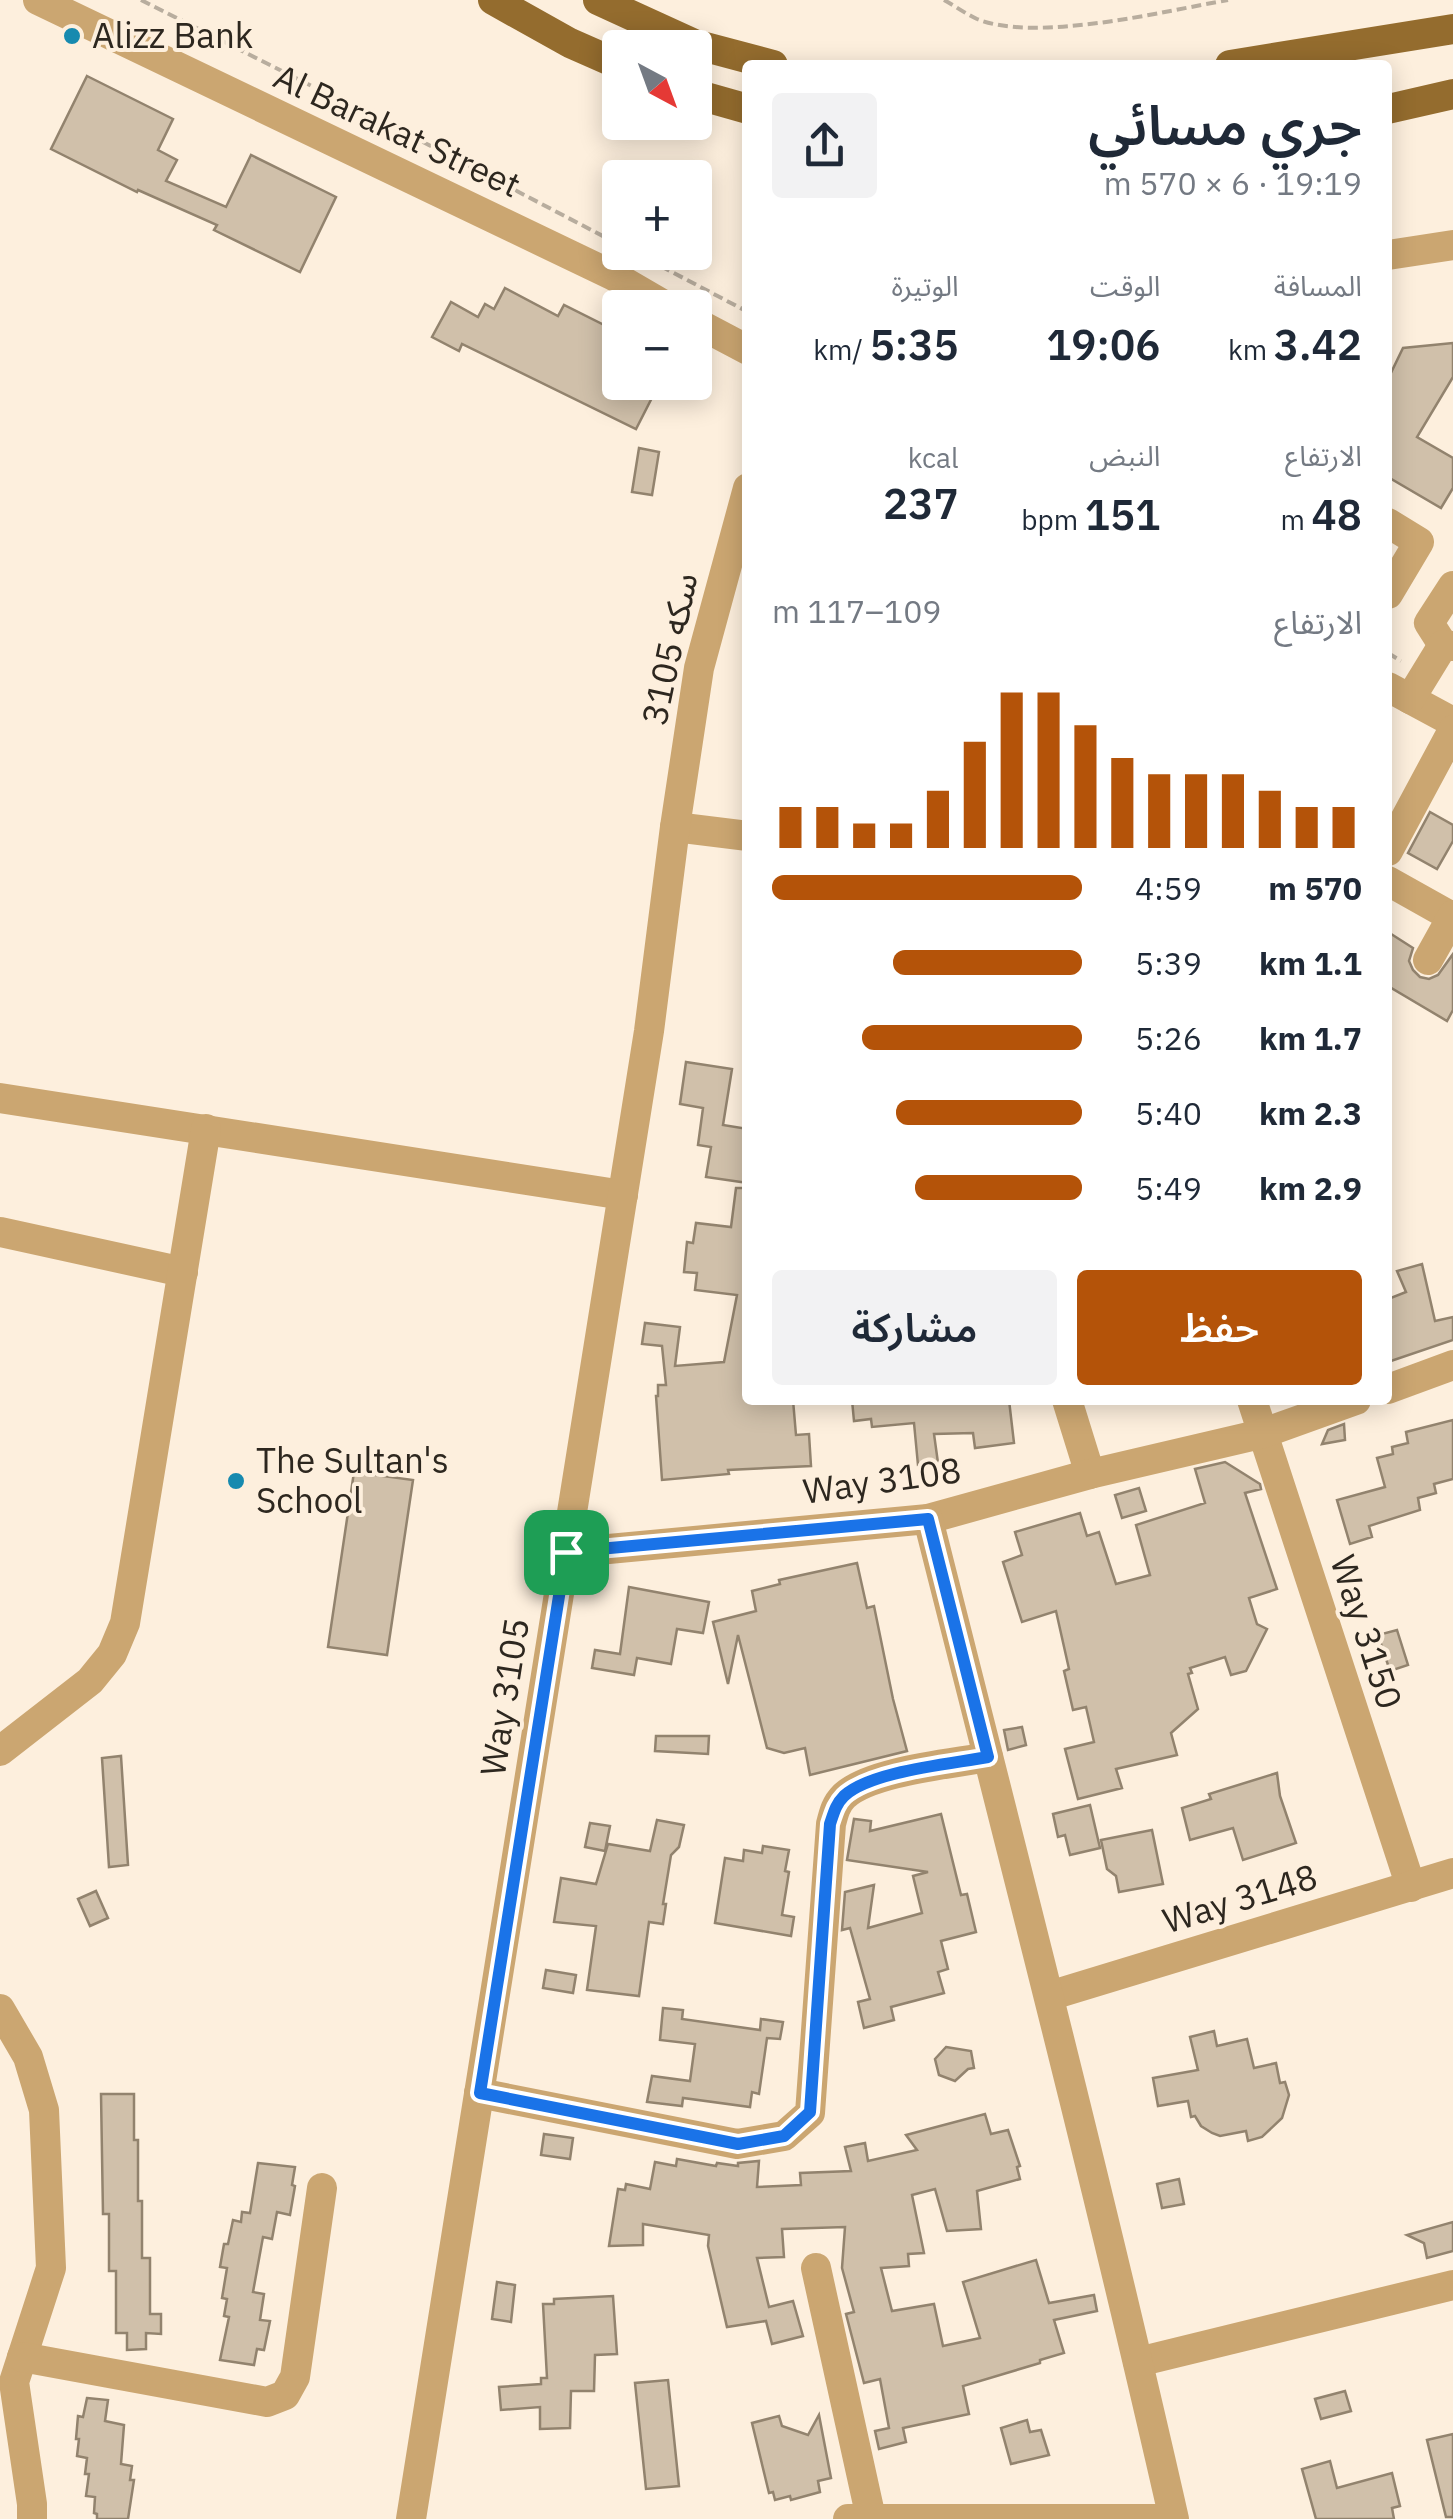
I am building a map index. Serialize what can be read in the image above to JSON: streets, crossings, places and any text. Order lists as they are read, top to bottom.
{
  "streets": {
    "street": [
      "Al Barakat Street",
      "سكه 3105",
      "Way 3108",
      "Way 3150",
      "Way 3105",
      "Way 3148"
    ]
  },
  "crossings": [
    ["سكه 3105", "Way 3105"],
    ["Way 3108", "Way 3150"],
    ["Way 3108", "Way 3105"],
    ["Way 3150", "Way 3148"]
  ],
  "places": ["Alizz Bank", "The Sultan's School"],
  "north": "bottom right",
  "page": {
    "map_buttons": ["+", "−"],
    "heading": ["جري مسائي", "19:19 · 6 × 570 m"],
    "stats": [
      ["المسافة", "3.42 km"],
      ["الوقت", "19:06"],
      ["الوتيرة", "5:35 /km"],
      ["الارتفاع", "48 m"],
      ["النبض", "151 bpm"],
      ["kcal", "237"]
    ],
    "chart": ["الارتفاع", "109–117 m"],
    "list": [
      {
        "name": "570 m",
        "note": "4:59"
      },
      {
        "name": "1.1 km",
        "note": "5:39"
      },
      {
        "name": "1.7 km",
        "note": "5:26"
      },
      {
        "name": "2.3 km",
        "note": "5:40"
      },
      {
        "name": "2.9 km",
        "note": "5:49"
      }
    ],
    "buttons": ["حفظ", "مشاركة"]
  }
}
